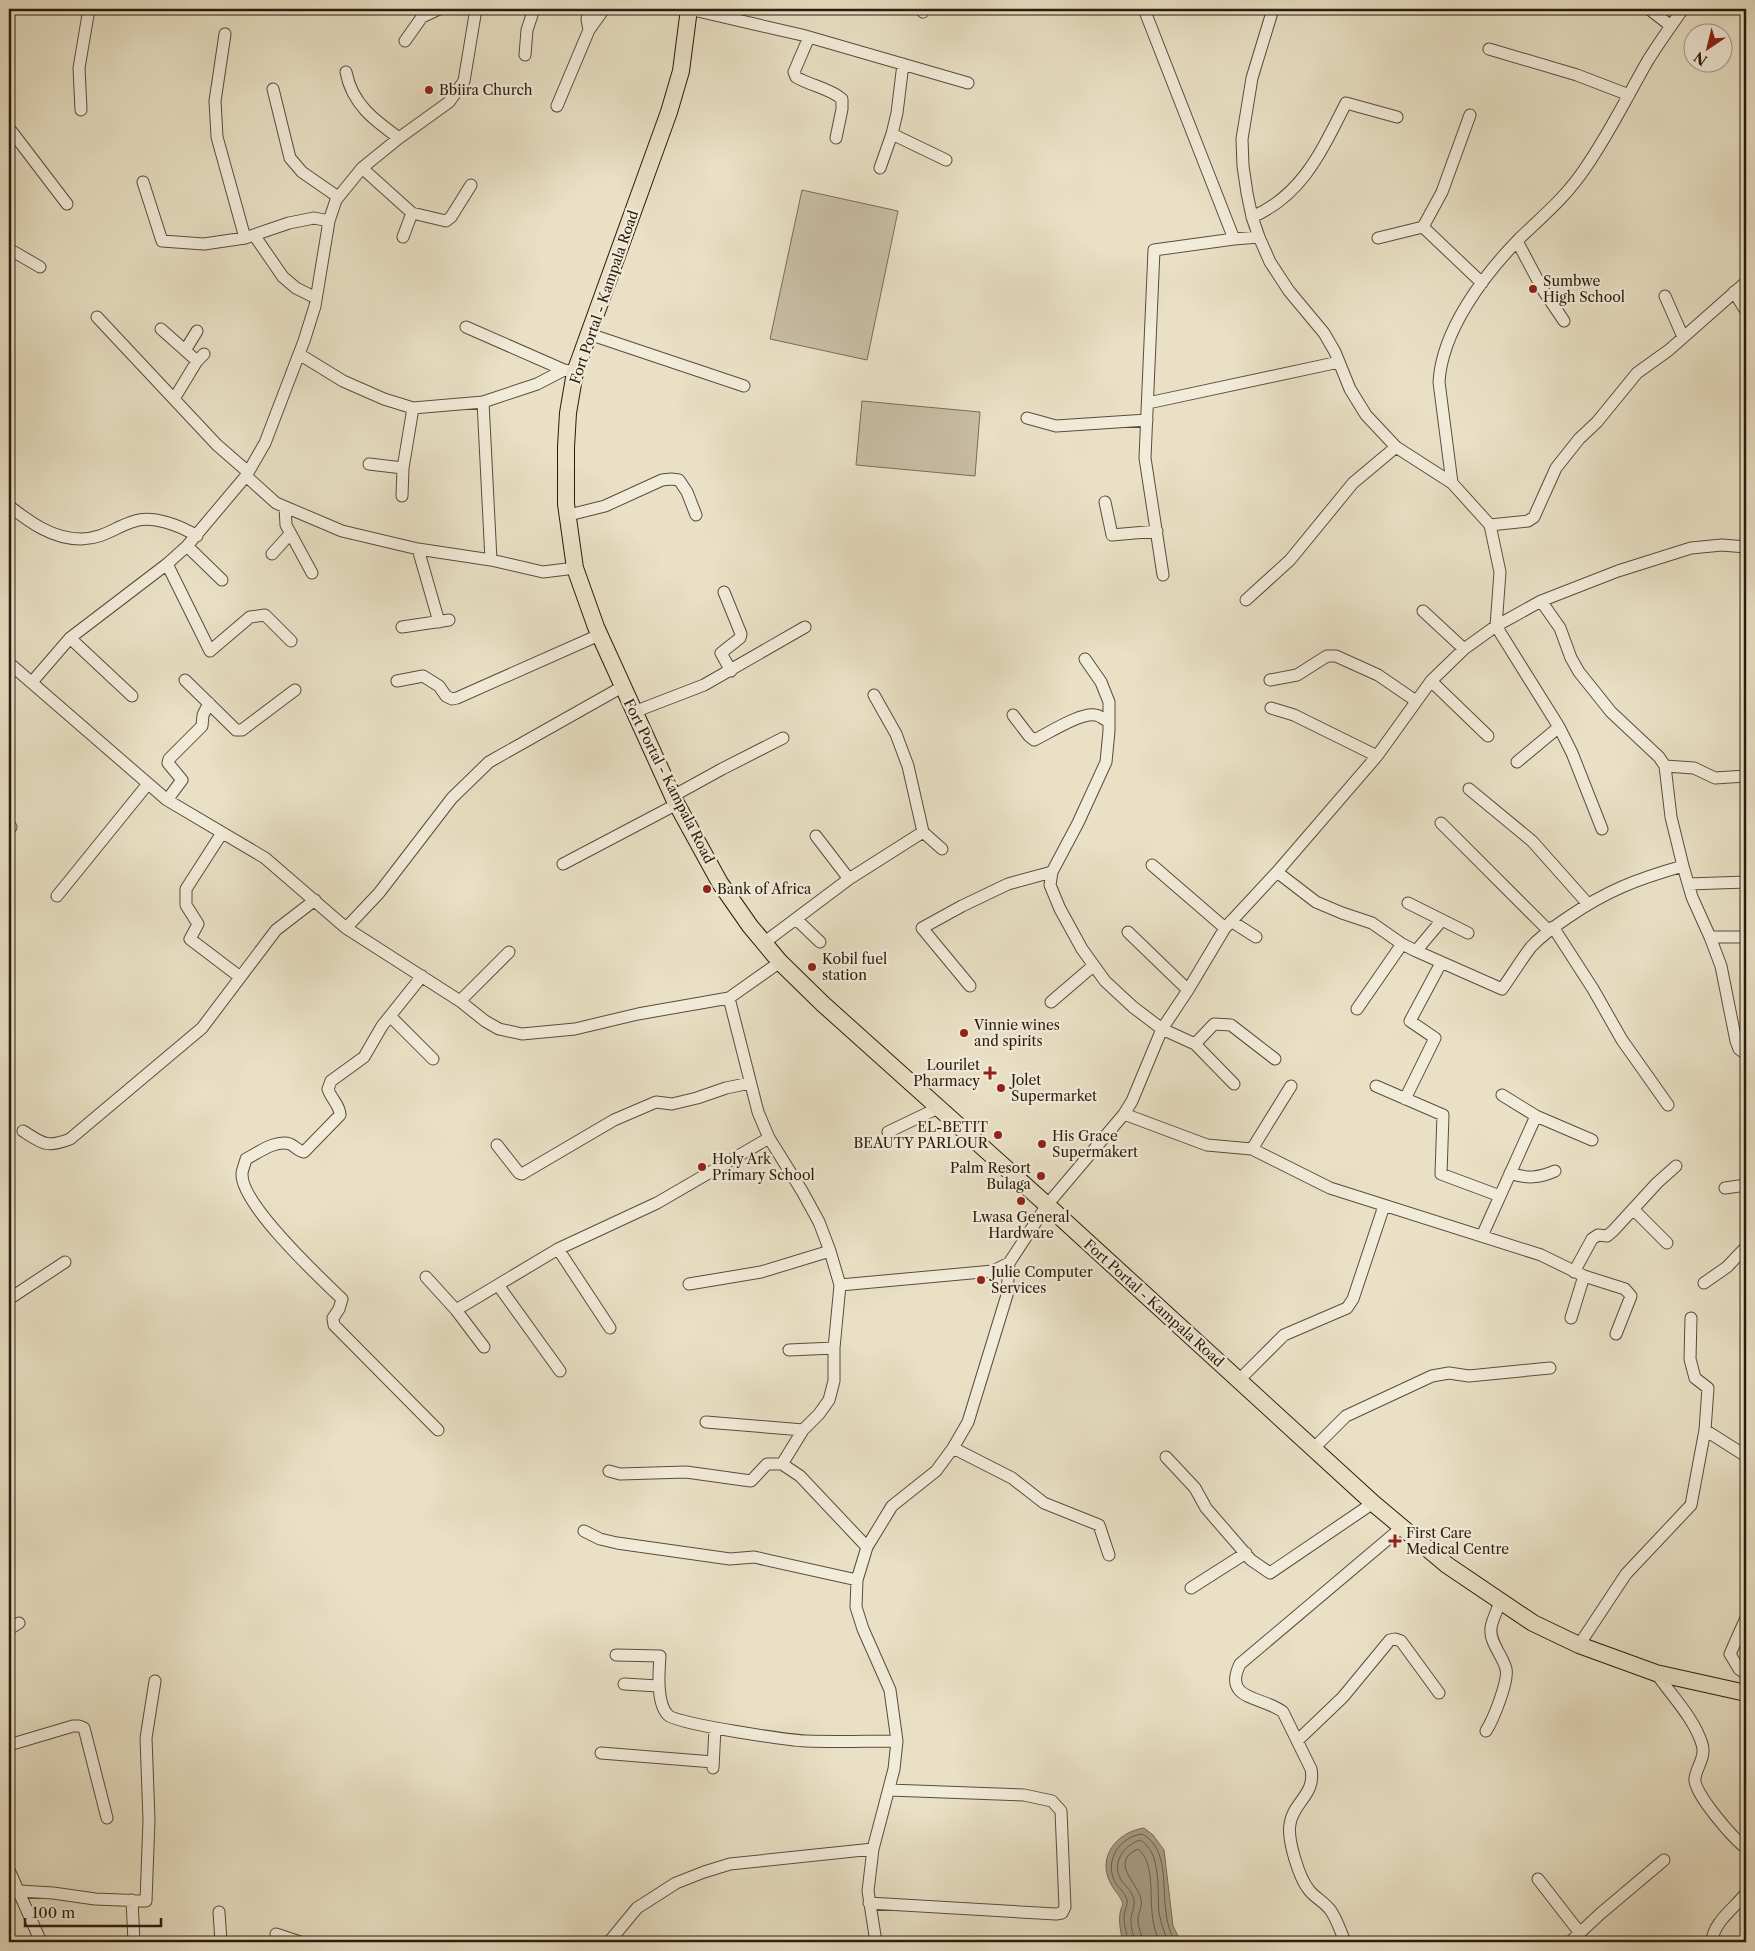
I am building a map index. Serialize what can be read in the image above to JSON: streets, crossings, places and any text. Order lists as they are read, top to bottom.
{
  "streets": {
    "main road": ["Fort Portal - Kampala Road"]
  },
  "places": {
    "other": [
      "Bbiira Church",
      "Sumbwe High School",
      "Bank of Africa",
      "Kobil fuel station",
      "Vinnie wines and spirits",
      "Jolet Supermarket",
      "EL-BETIT BEAUTY PARLOUR",
      "His Grace Supermakert",
      "Holy Ark Primary School",
      "Palm Resort Bulaga",
      "Lwasa General Hardware",
      "Julie Computer Services"
    ],
    "health": ["Lourilet Pharmacy", "First Care Medical Centre"]
  },
  "scale_bar": "100 m",
  "north": "bottom left"
}
